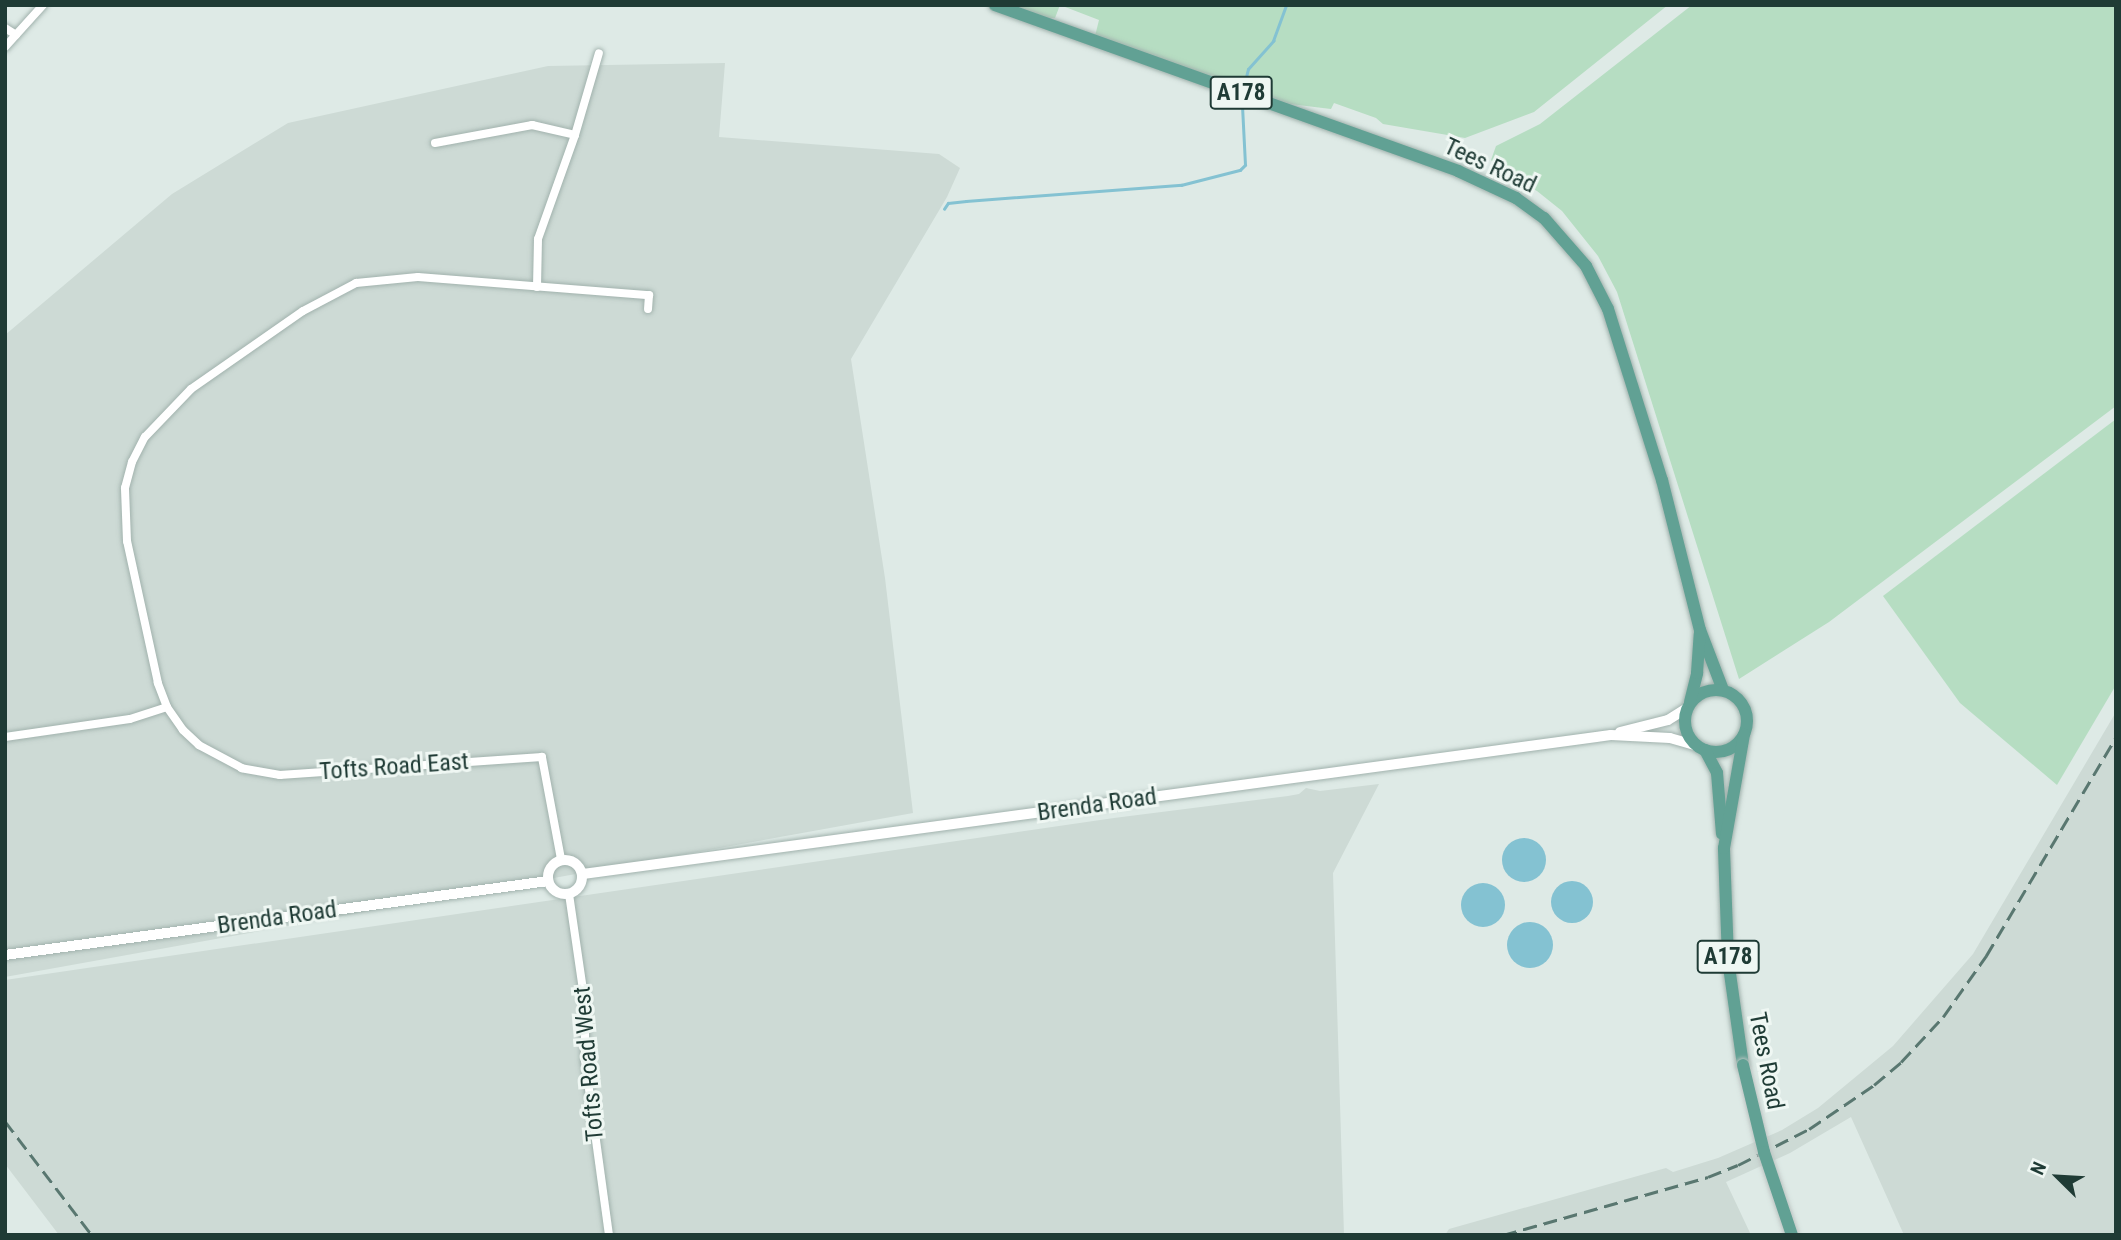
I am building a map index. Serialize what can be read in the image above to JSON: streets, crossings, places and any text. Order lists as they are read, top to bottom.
{
  "streets": {
    "main road": ["A178", "Tees Road", "Brenda Road"],
    "street": ["Tofts Road East", "Tofts Road West"]
  },
  "crossings": [
    ["A178", "Tees Road"],
    ["A178", "Brenda Road"],
    ["Tees Road", "Brenda Road"],
    ["Tofts Road East", "Brenda Road"],
    ["Tofts Road East", "Tofts Road West"],
    ["Brenda Road", "Tofts Road West"]
  ],
  "north": "top left"
}
